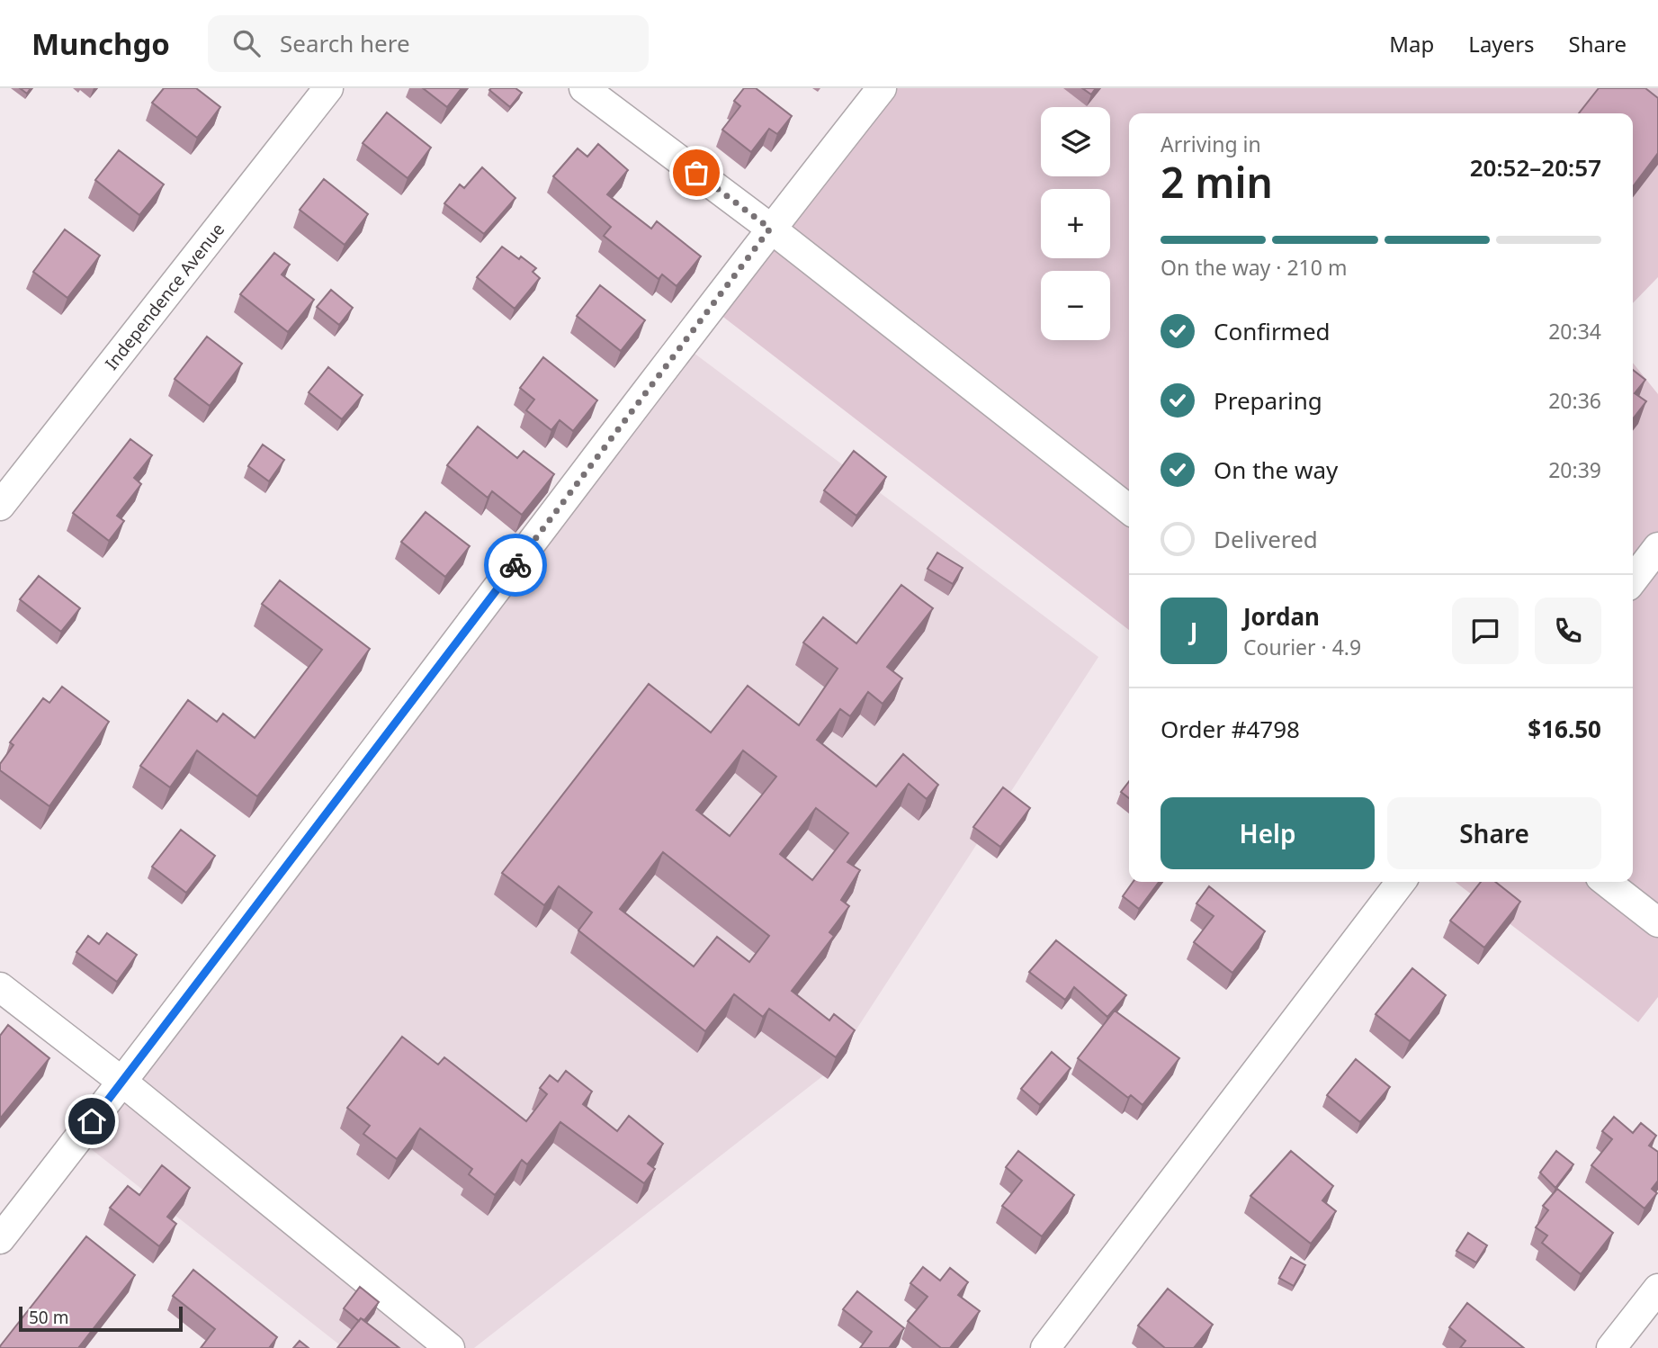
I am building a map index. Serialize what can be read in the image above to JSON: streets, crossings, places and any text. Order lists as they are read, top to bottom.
{
  "streets": {
    "street": ["Independence Avenue"]
  },
  "scale_bar": "50 m",
  "page": {
    "header": "Munchgo",
    "search": "Search here",
    "nav": ["Map", "Layers", "Share"],
    "map_buttons": ["+", "−"],
    "heading": ["2 min", "Arriving in", "20:52–20:57"],
    "panel": [
      "Jordan",
      "Courier · 4.9",
      "Order #4798",
      "$16.50"
    ],
    "bar": "On the way · 210 m",
    "list": [
      ["Confirmed", "20:34"],
      ["Preparing", "20:36"],
      ["On the way", "20:39"],
      "Delivered"
    ],
    "round": "J",
    "buttons": ["Help", "Share"],
    "scale": "50 m"
  }
}
